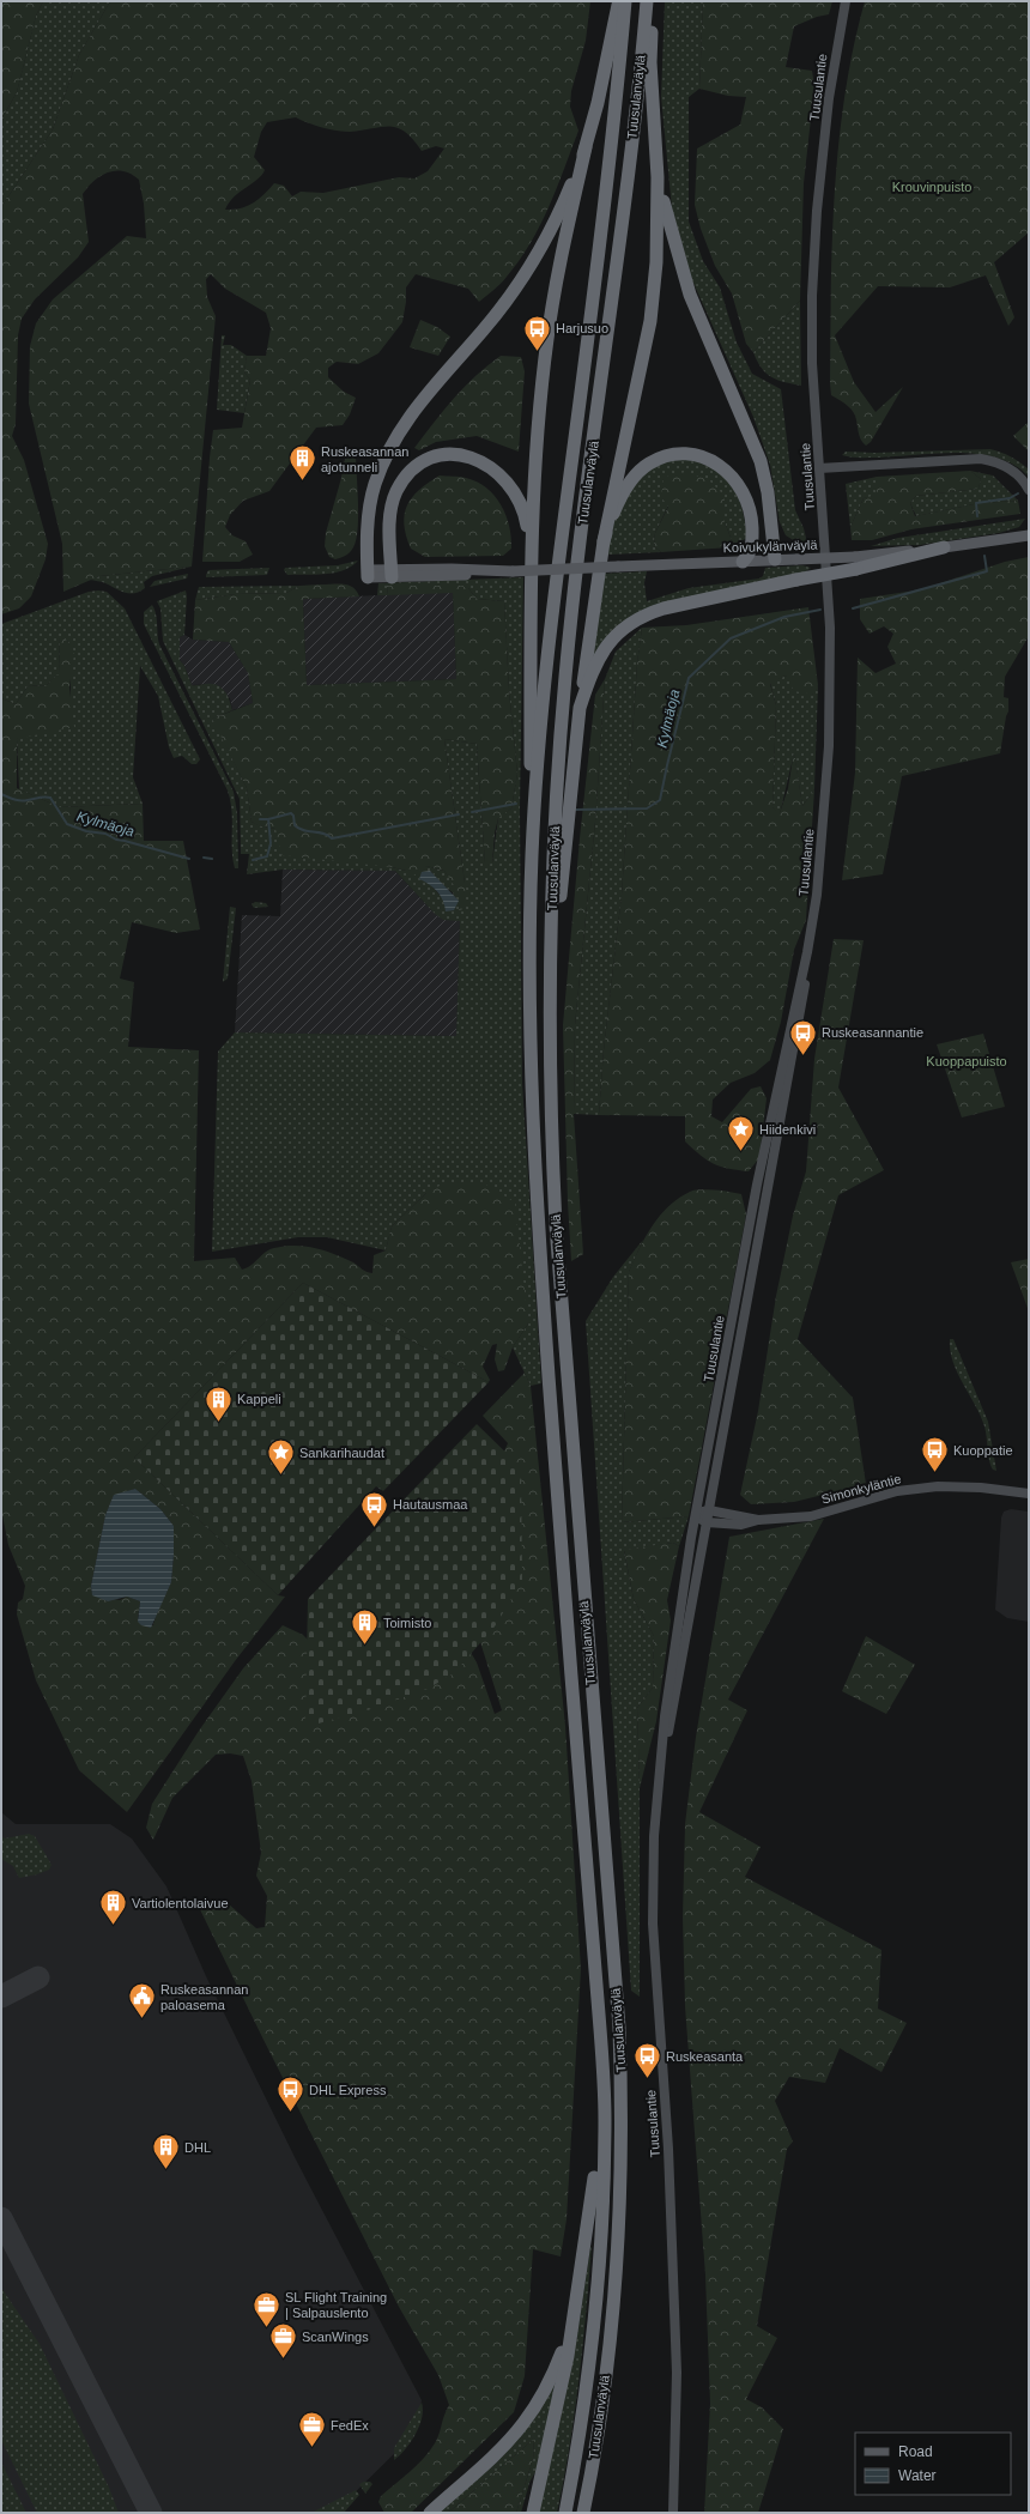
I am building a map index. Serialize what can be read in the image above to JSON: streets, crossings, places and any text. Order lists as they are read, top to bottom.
{
  "streets": {
    "highway": ["Tuusulanväylä"],
    "main road": ["Tuusulantie", "Koivukylänväylä", "Simonkyläntie"]
  },
  "crossings": [
    ["Tuusulantie", "Simonkyläntie"]
  ],
  "water": ["Kylmäoja"],
  "parks": ["Krouvinpuisto", "Kuoppapuisto"],
  "places": {
    "bus stop": [
      "Harjusuo",
      "Ruskeasannantie",
      "Kuoppatie",
      "Hautausmaa",
      "Ruskeasanta",
      "DHL Express"
    ],
    "building": [
      "Ruskeasannan ajotunneli",
      "Kappeli",
      "Toimisto",
      "Vartiolentolaivue",
      "DHL"
    ],
    "place": ["Hiidenkivi", "Sankarihaudat"],
    "public building": ["Ruskeasannan paloasema"],
    "office": ["SL Flight Training | Salpauslento", "ScanWings", "FedEx"]
  },
  "legend": ["Road", "Water"]
}
